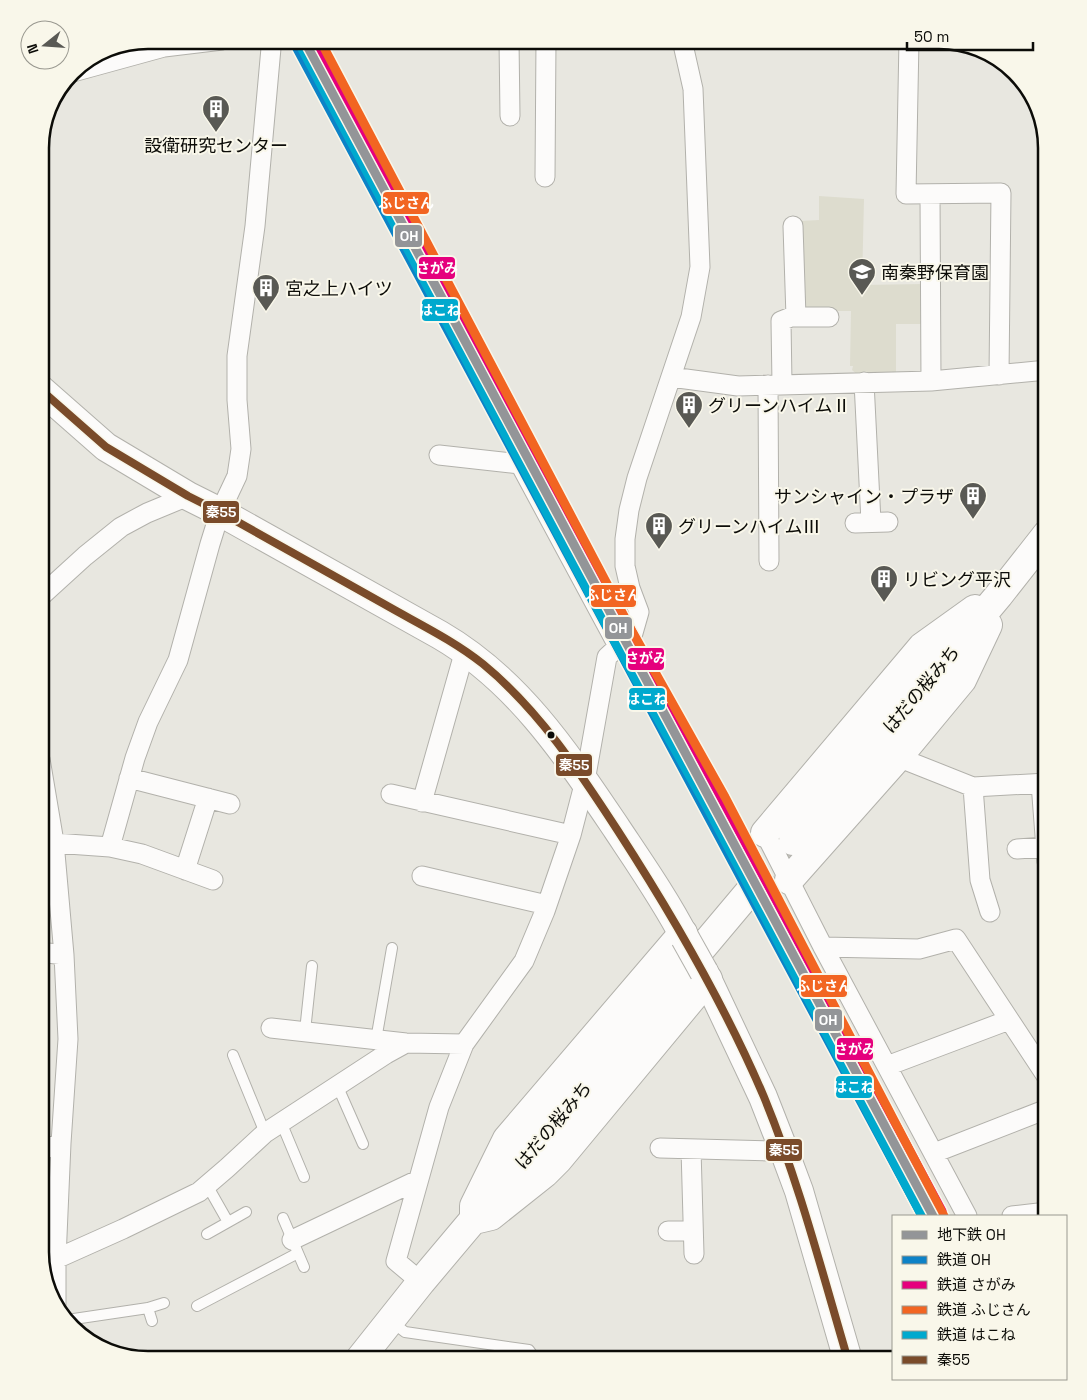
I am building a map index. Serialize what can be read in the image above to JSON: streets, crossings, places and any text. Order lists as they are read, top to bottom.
{
  "streets": {
    "main road": ["はだの桜みち"]
  },
  "places": {
    "building": [
      "設衛研究センター",
      "宮之上ハイツ",
      "グリーンハイムⅡ",
      "サンシャイン・プラザ",
      "グリーンハイムⅢ",
      "リビング平沢"
    ],
    "school or university": ["南秦野保育園"]
  },
  "lines": [
    "metro line OH",
    "rail line OH",
    "rail line さがみ",
    "rail line ふじさん",
    "rail line はこね",
    "transit line 秦55"
  ],
  "legend": [
    "地下鉄 OH",
    "鉄道 OH",
    "鉄道 さがみ",
    "鉄道 ふじさん",
    "鉄道 はこね",
    "秦55"
  ],
  "scale_bar": "50 m",
  "north": "left"
}
